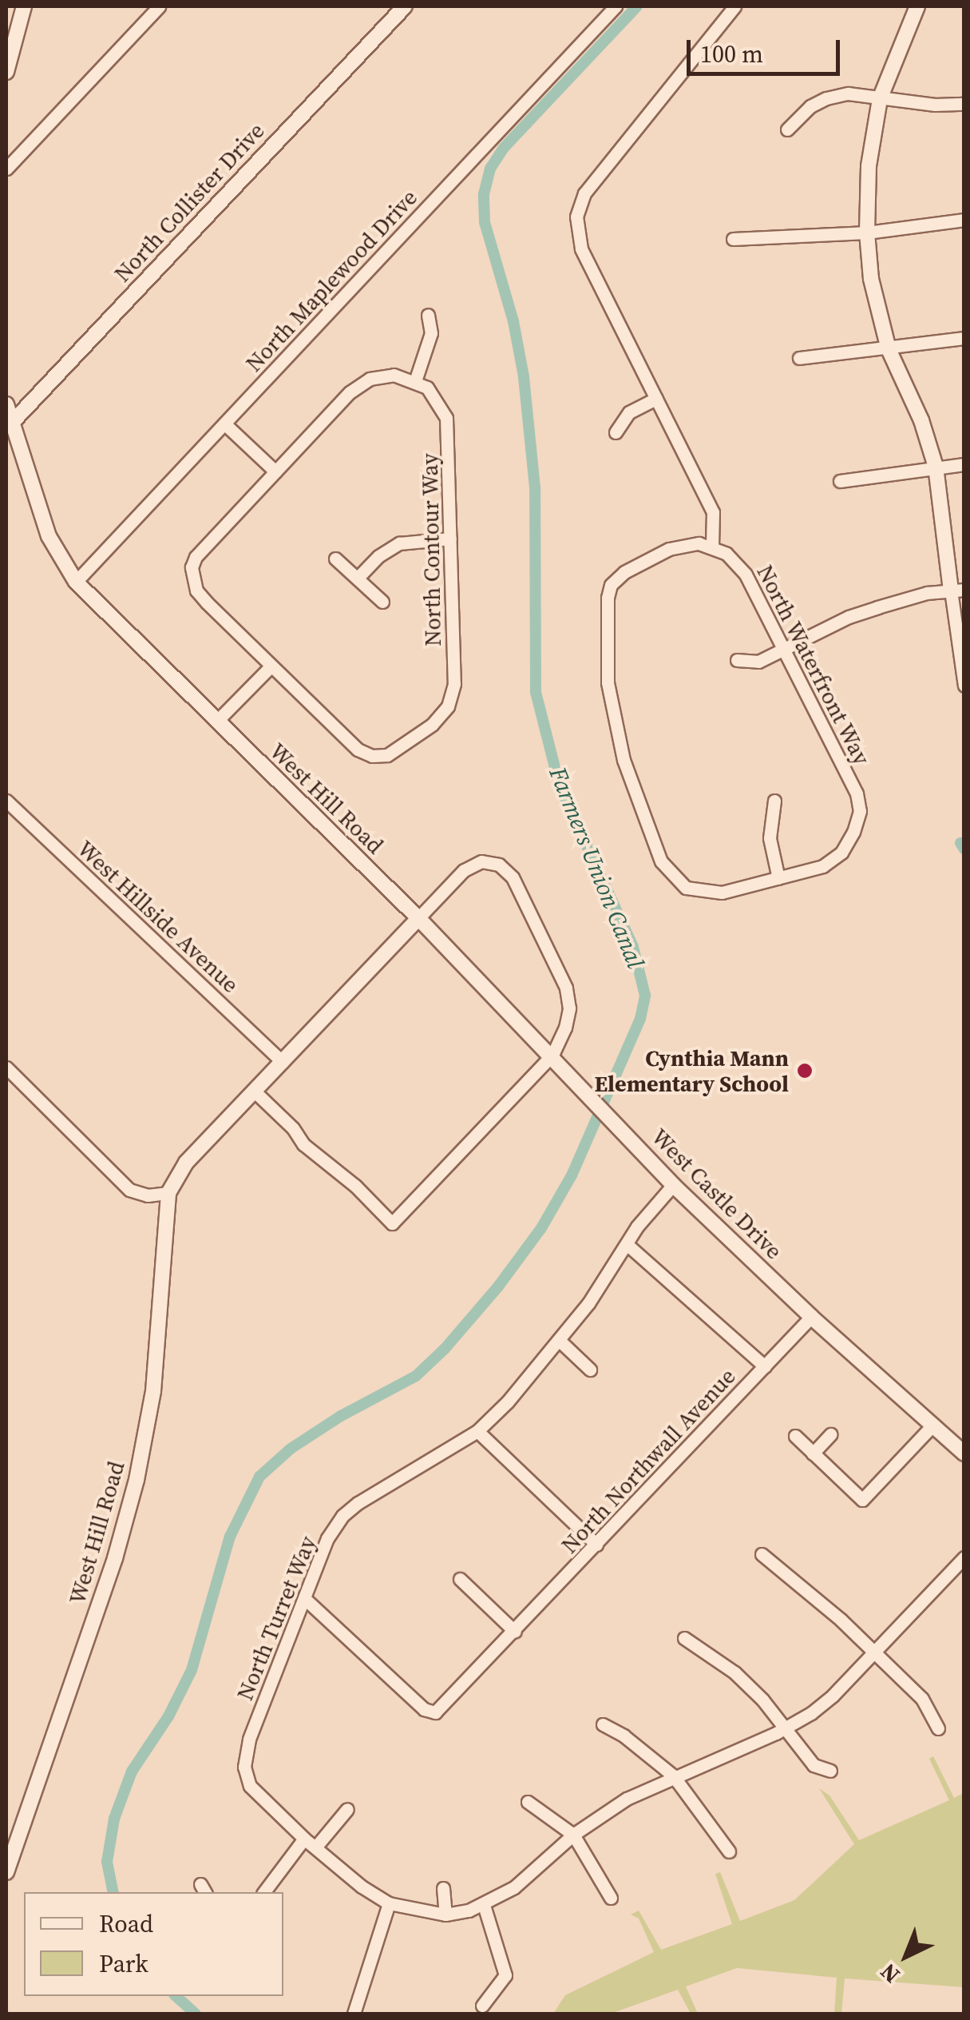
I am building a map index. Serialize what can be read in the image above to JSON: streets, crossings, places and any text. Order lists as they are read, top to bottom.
{
  "streets": {
    "street": [
      "North Collister Drive",
      "North Maplewood Drive",
      "North Contour Way",
      "North Waterfront Way",
      "West Hill Road",
      "West Hillside Avenue",
      "West Castle Drive",
      "North Northwall Avenue",
      "North Turret Way"
    ]
  },
  "crossings": [
    ["North Collister Drive", "West Hill Road"],
    ["North Maplewood Drive", "West Hill Road"],
    ["West Hill Road", "West Hillside Avenue"],
    ["West Hill Road", "West Castle Drive"],
    ["West Castle Drive", "North Northwall Avenue"],
    ["West Castle Drive", "North Turret Way"],
    ["North Northwall Avenue", "North Turret Way"]
  ],
  "water": ["Farmers Union Canal"],
  "places": ["Cynthia Mann Elementary School"],
  "legend": ["Road", "Park"],
  "scale_bar": "100 m",
  "north": "bottom left"
}
